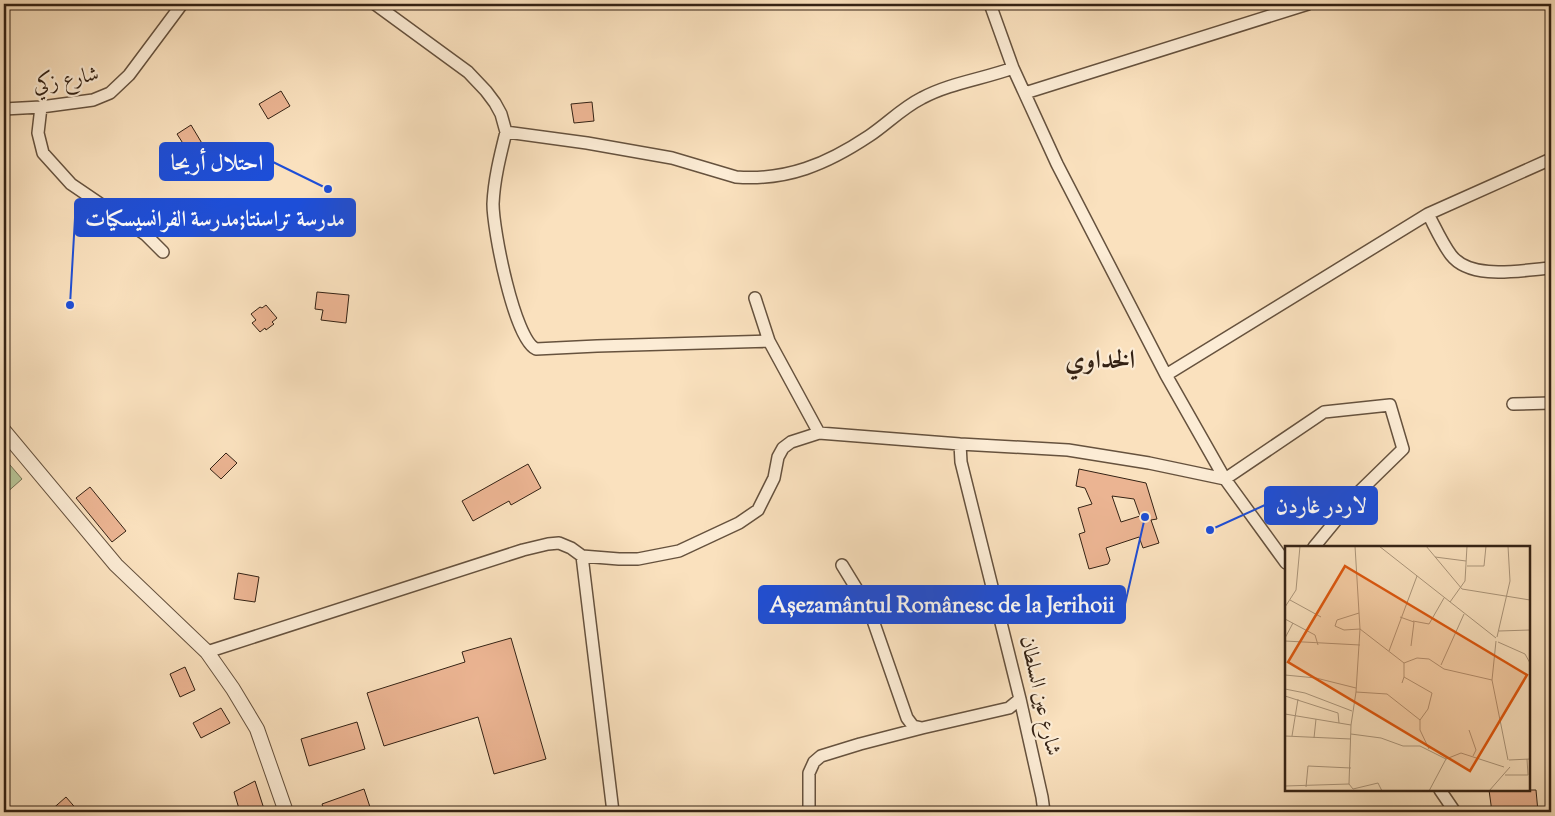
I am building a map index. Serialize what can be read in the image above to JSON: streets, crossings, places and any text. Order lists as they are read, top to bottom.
{
  "streets": {
    "street": ["شارع زكي", "شارع عين السلطان"]
  },
  "districts": ["الخداوي"],
  "places": [
    "احتلال أريحا",
    "مدرسة تراسنتا;مدرسة الفرانسيسكيات",
    "Aşezamântul Românesc de la Jerihoii",
    "لاردر غاردن"
  ]
}
